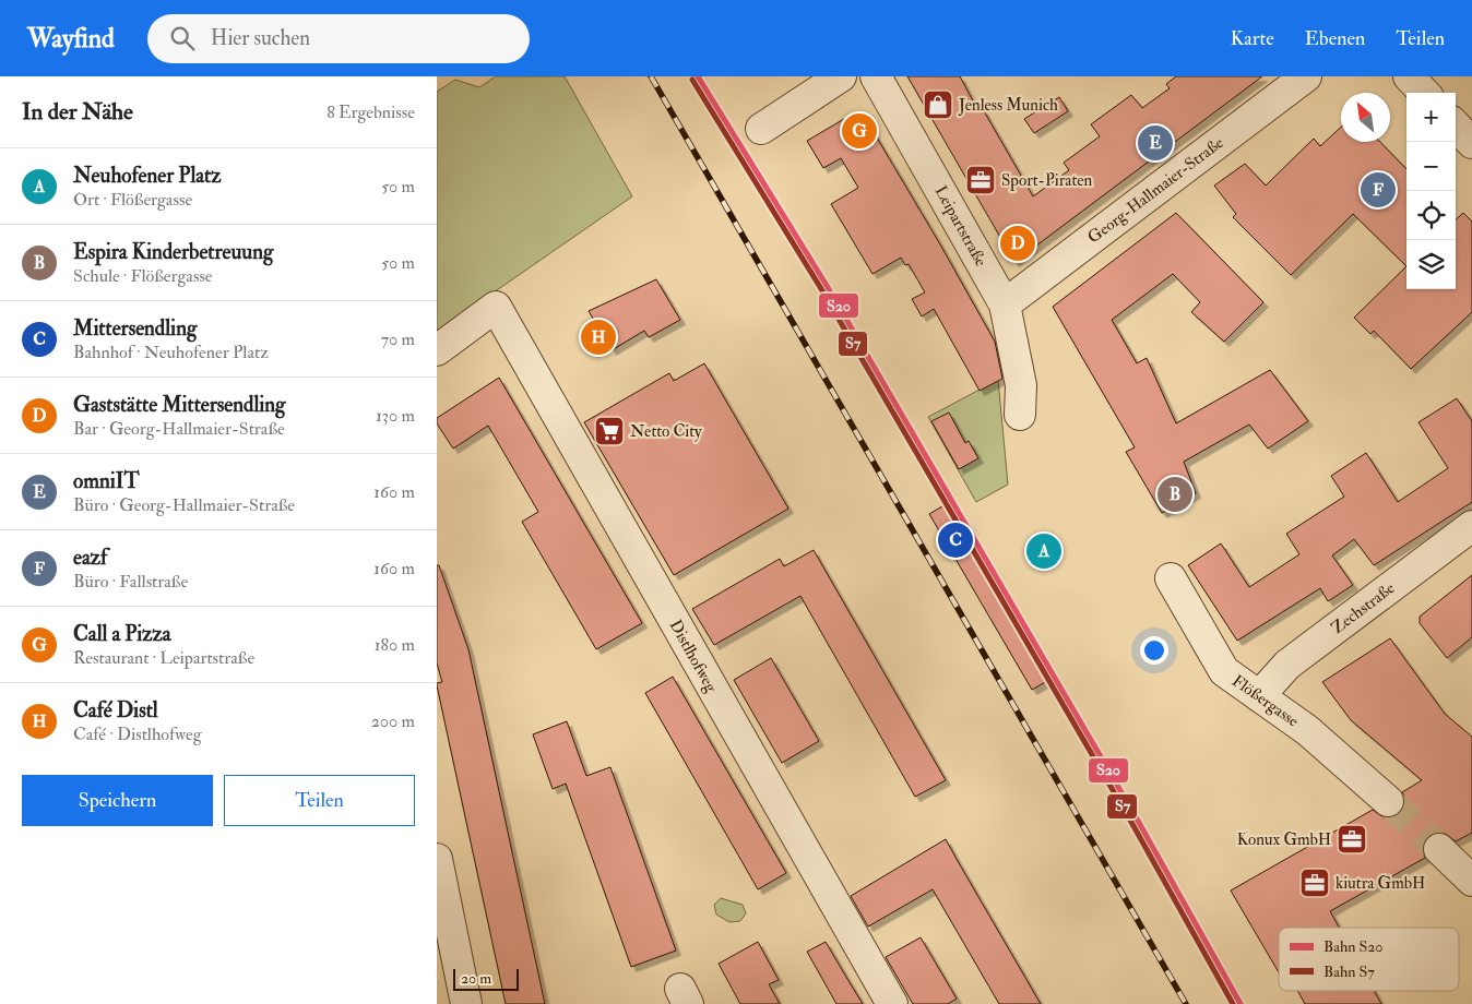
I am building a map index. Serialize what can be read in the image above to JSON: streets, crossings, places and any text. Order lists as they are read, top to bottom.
{
  "streets": {
    "street": [
      "Georg-Hallmaier-Straße",
      "Leipartstraße",
      "Zechstraße",
      "Distlhofweg",
      "Flößergasse"
    ]
  },
  "crossings": [
    ["Georg-Hallmaier-Straße", "Leipartstraße"],
    ["Zechstraße", "Flößergasse"]
  ],
  "places": {
    "shop": ["Jenless Munich"],
    "office": ["Sport-Piraten", "Konux GmbH", "kiutra GmbH"],
    "supermarket": ["Netto City"]
  },
  "lines": ["rail line S20", "rail line S7"],
  "legend": ["Bahn S20", "Bahn S7"],
  "scale_bar": "20 m",
  "north": "top left",
  "page": {
    "header": "Wayfind",
    "search": "Hier suchen",
    "nav": ["Karte", "Ebenen", "Teilen"],
    "heading": ["In der Nähe", "8 Ergebnisse"],
    "map_buttons": ["+", "−"],
    "pins": [
      "G",
      "E",
      "F",
      "D",
      "H",
      "B",
      "C",
      "A"
    ],
    "list": [
      {
        "mark": "A",
        "name": "Neuhofener Platz",
        "note": "Ort · Flößergasse",
        "value": "50 m"
      },
      {
        "mark": "B",
        "name": "Espira Kinderbetreuung",
        "note": "Schule · Flößergasse",
        "value": "50 m"
      },
      {
        "mark": "C",
        "name": "Mittersendling",
        "note": "Bahnhof · Neuhofener Platz",
        "value": "70 m"
      },
      {
        "mark": "D",
        "name": "Gaststätte Mittersendling",
        "note": "Bar · Georg-Hallmaier-Straße",
        "value": "130 m"
      },
      {
        "mark": "E",
        "name": "omniIT",
        "note": "Büro · Georg-Hallmaier-Straße",
        "value": "160 m"
      },
      {
        "mark": "F",
        "name": "eazf",
        "note": "Büro · Fallstraße",
        "value": "160 m"
      },
      {
        "mark": "G",
        "name": "Call a Pizza",
        "note": "Restaurant · Leipartstraße",
        "value": "180 m"
      },
      {
        "mark": "H",
        "name": "Café Distl",
        "note": "Café · Distlhofweg",
        "value": "200 m"
      }
    ],
    "buttons": ["Speichern", "Teilen"],
    "scale": "20 m"
  }
}
